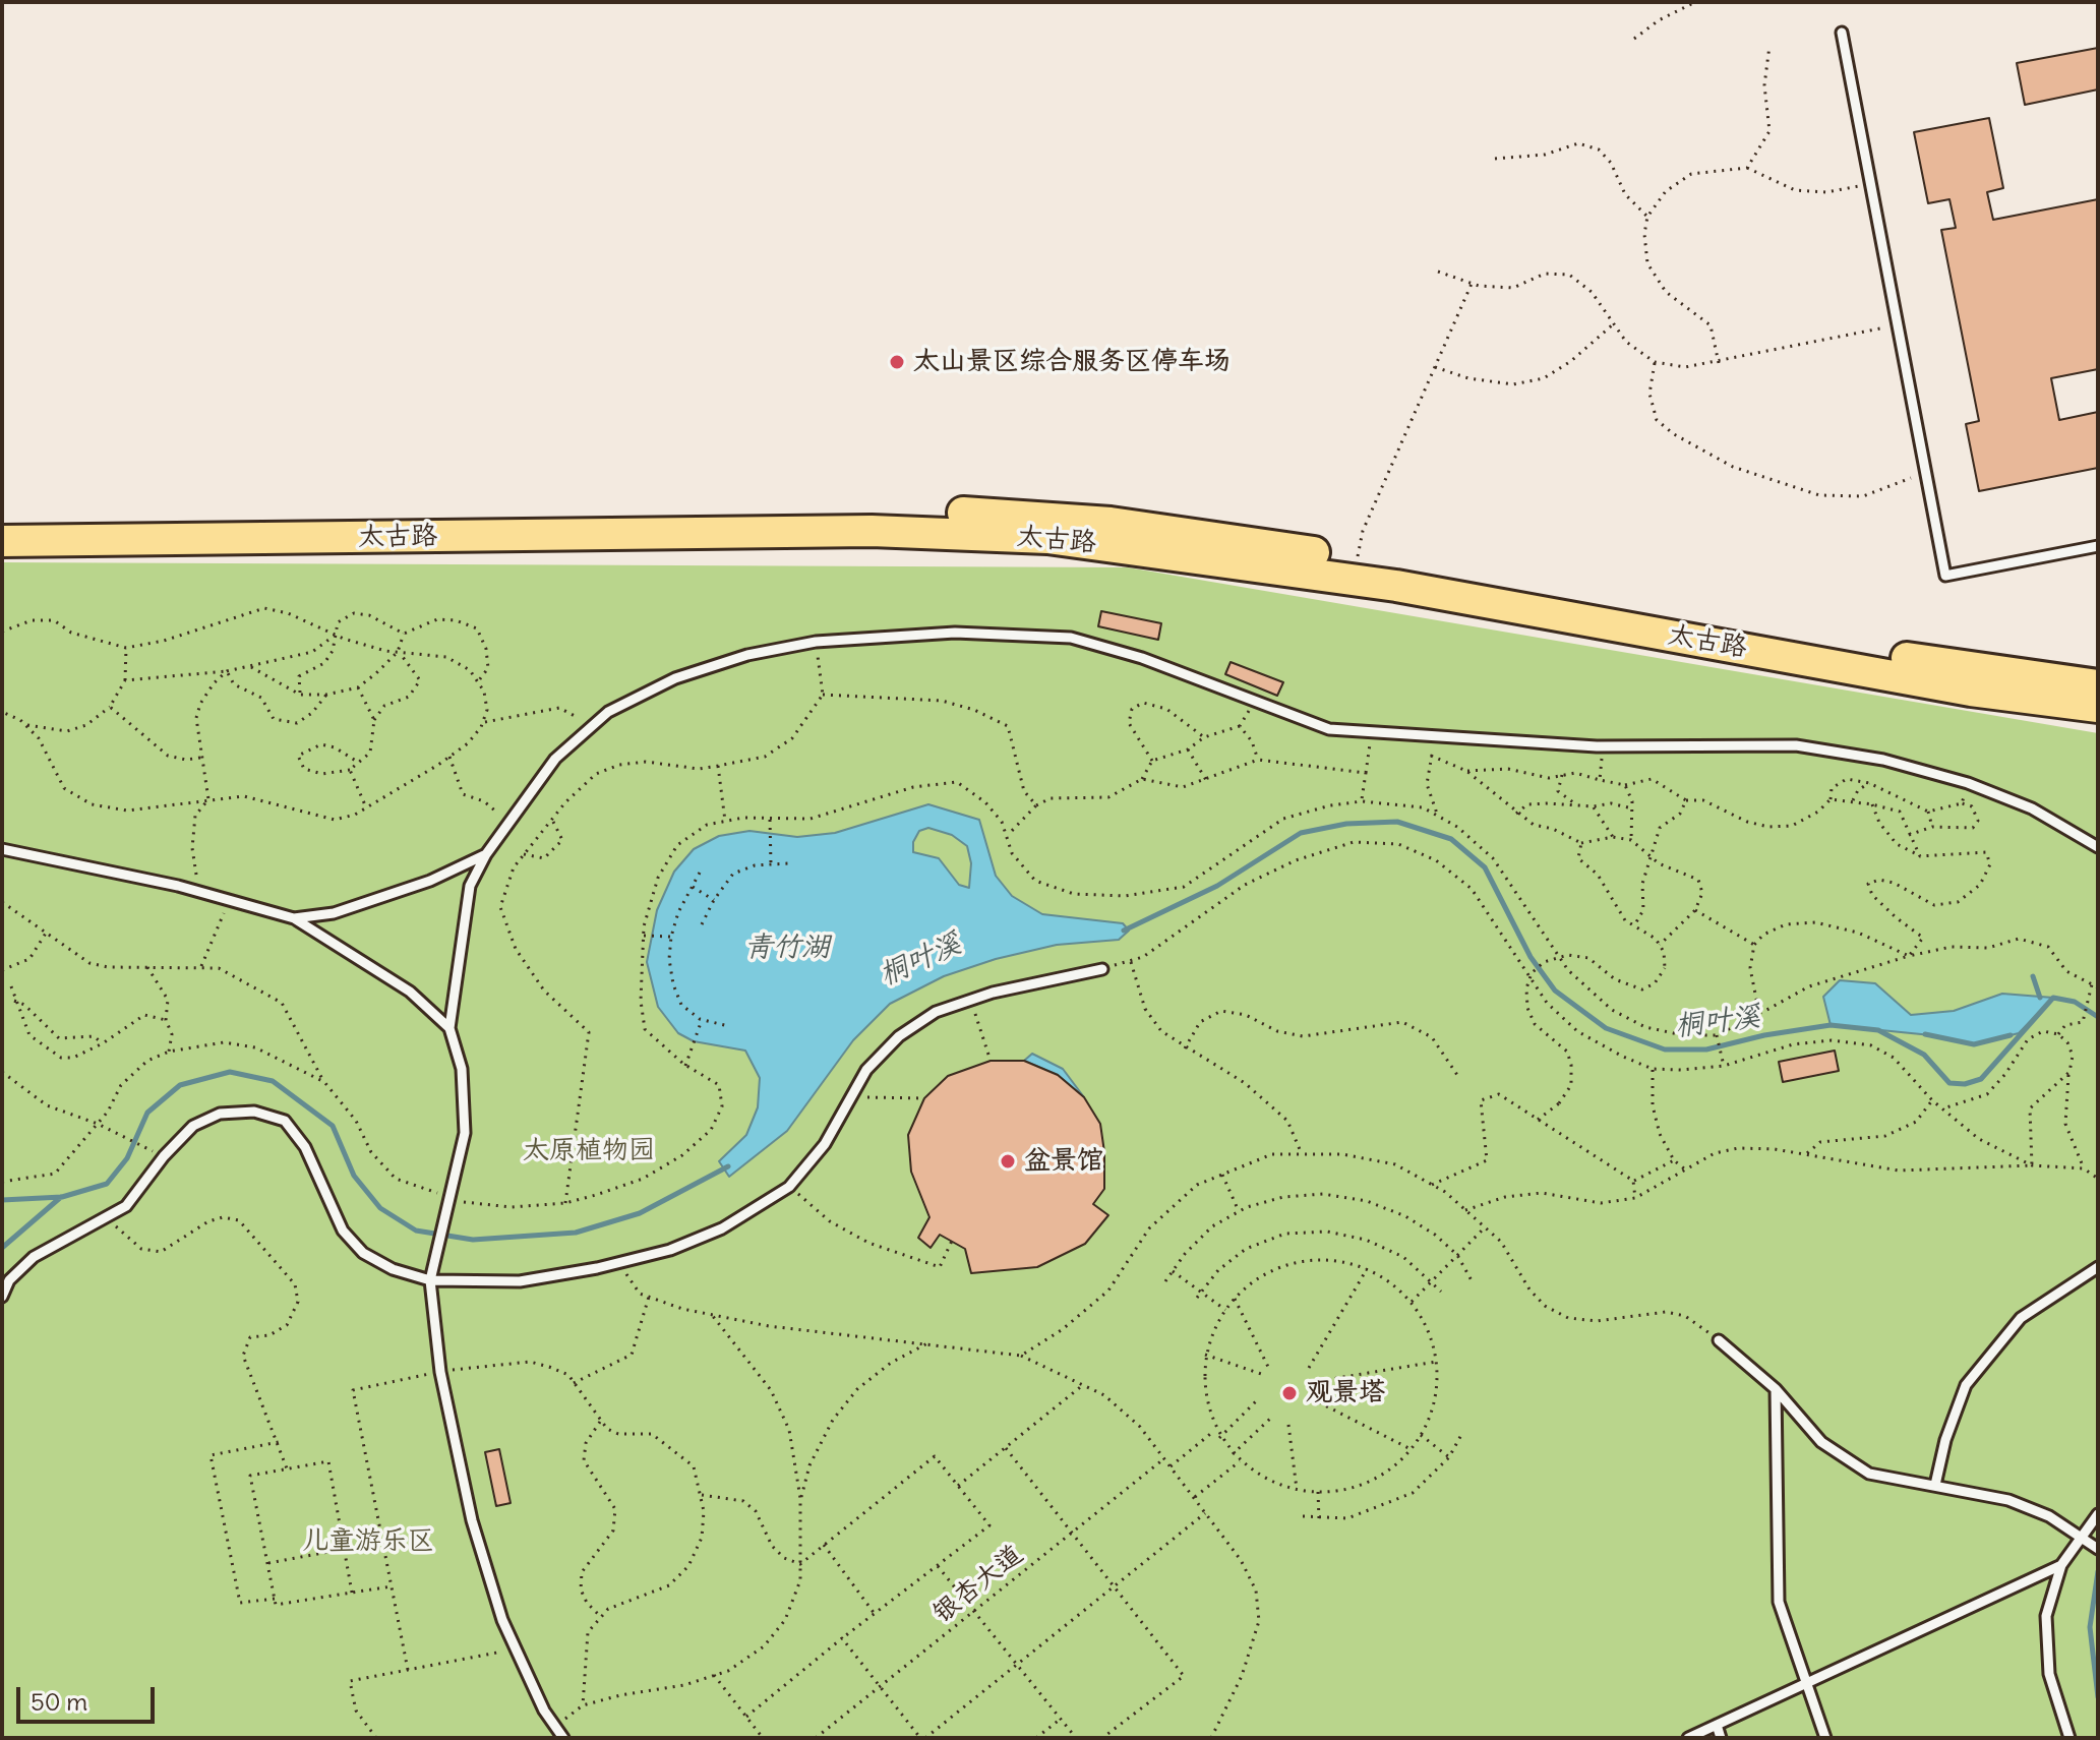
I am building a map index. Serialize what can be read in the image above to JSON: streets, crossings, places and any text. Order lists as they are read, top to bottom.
{
  "streets": {
    "main road": ["太古路"],
    "path": ["银杏大道"]
  },
  "water": ["青竹湖", "桐叶溪"],
  "parks": ["太原植物园", "儿童游乐区"],
  "places": ["太山景区综合服务区停车场", "盆景馆", "观景塔"],
  "scale_bar": "50 m"
}
